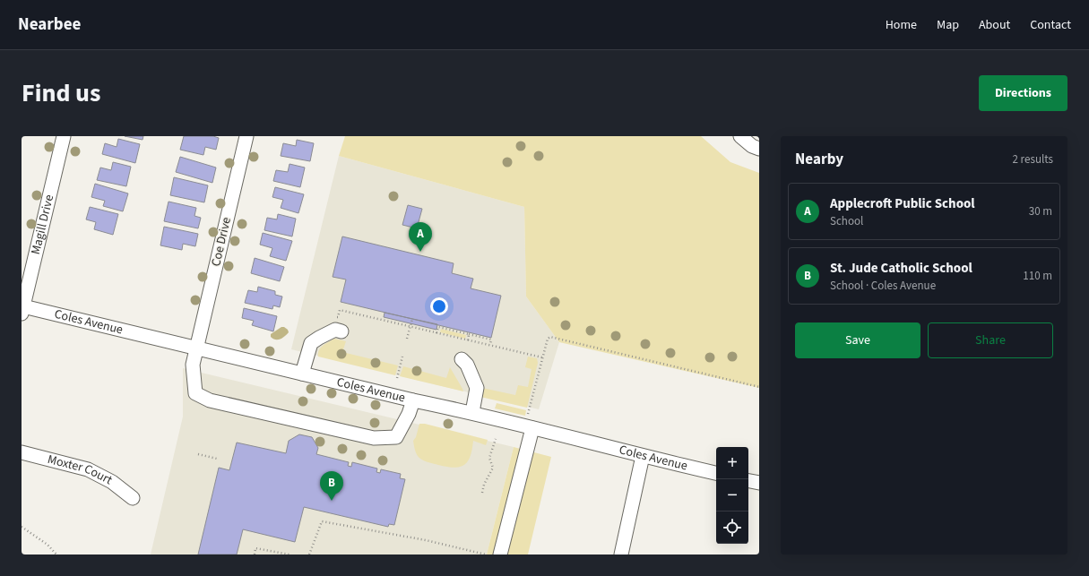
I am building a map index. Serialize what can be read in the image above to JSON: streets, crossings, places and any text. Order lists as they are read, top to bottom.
{
  "streets": {
    "street": [
      "Magill Drive",
      "Coe Drive",
      "Coles Avenue",
      "Moxter Court"
    ]
  },
  "crossings": [
    ["Magill Drive", "Coles Avenue"],
    ["Coe Drive", "Coles Avenue"]
  ],
  "page": {
    "header": "Nearbee",
    "nav": [
      "Home",
      "Map",
      "About",
      "Contact"
    ],
    "title": "Find us",
    "buttons": [
      "Directions",
      ["Save", "Share"]
    ],
    "heading": ["Nearby", "2 results"],
    "list": [
      {
        "mark": "A",
        "name": "Applecroft Public School",
        "note": "School",
        "value": "30 m"
      },
      {
        "mark": "B",
        "name": "St. Jude Catholic School",
        "note": "School · Coles Avenue",
        "value": "110 m"
      }
    ],
    "pins": ["A", "B"],
    "map_buttons": ["+", "−"]
  }
}
